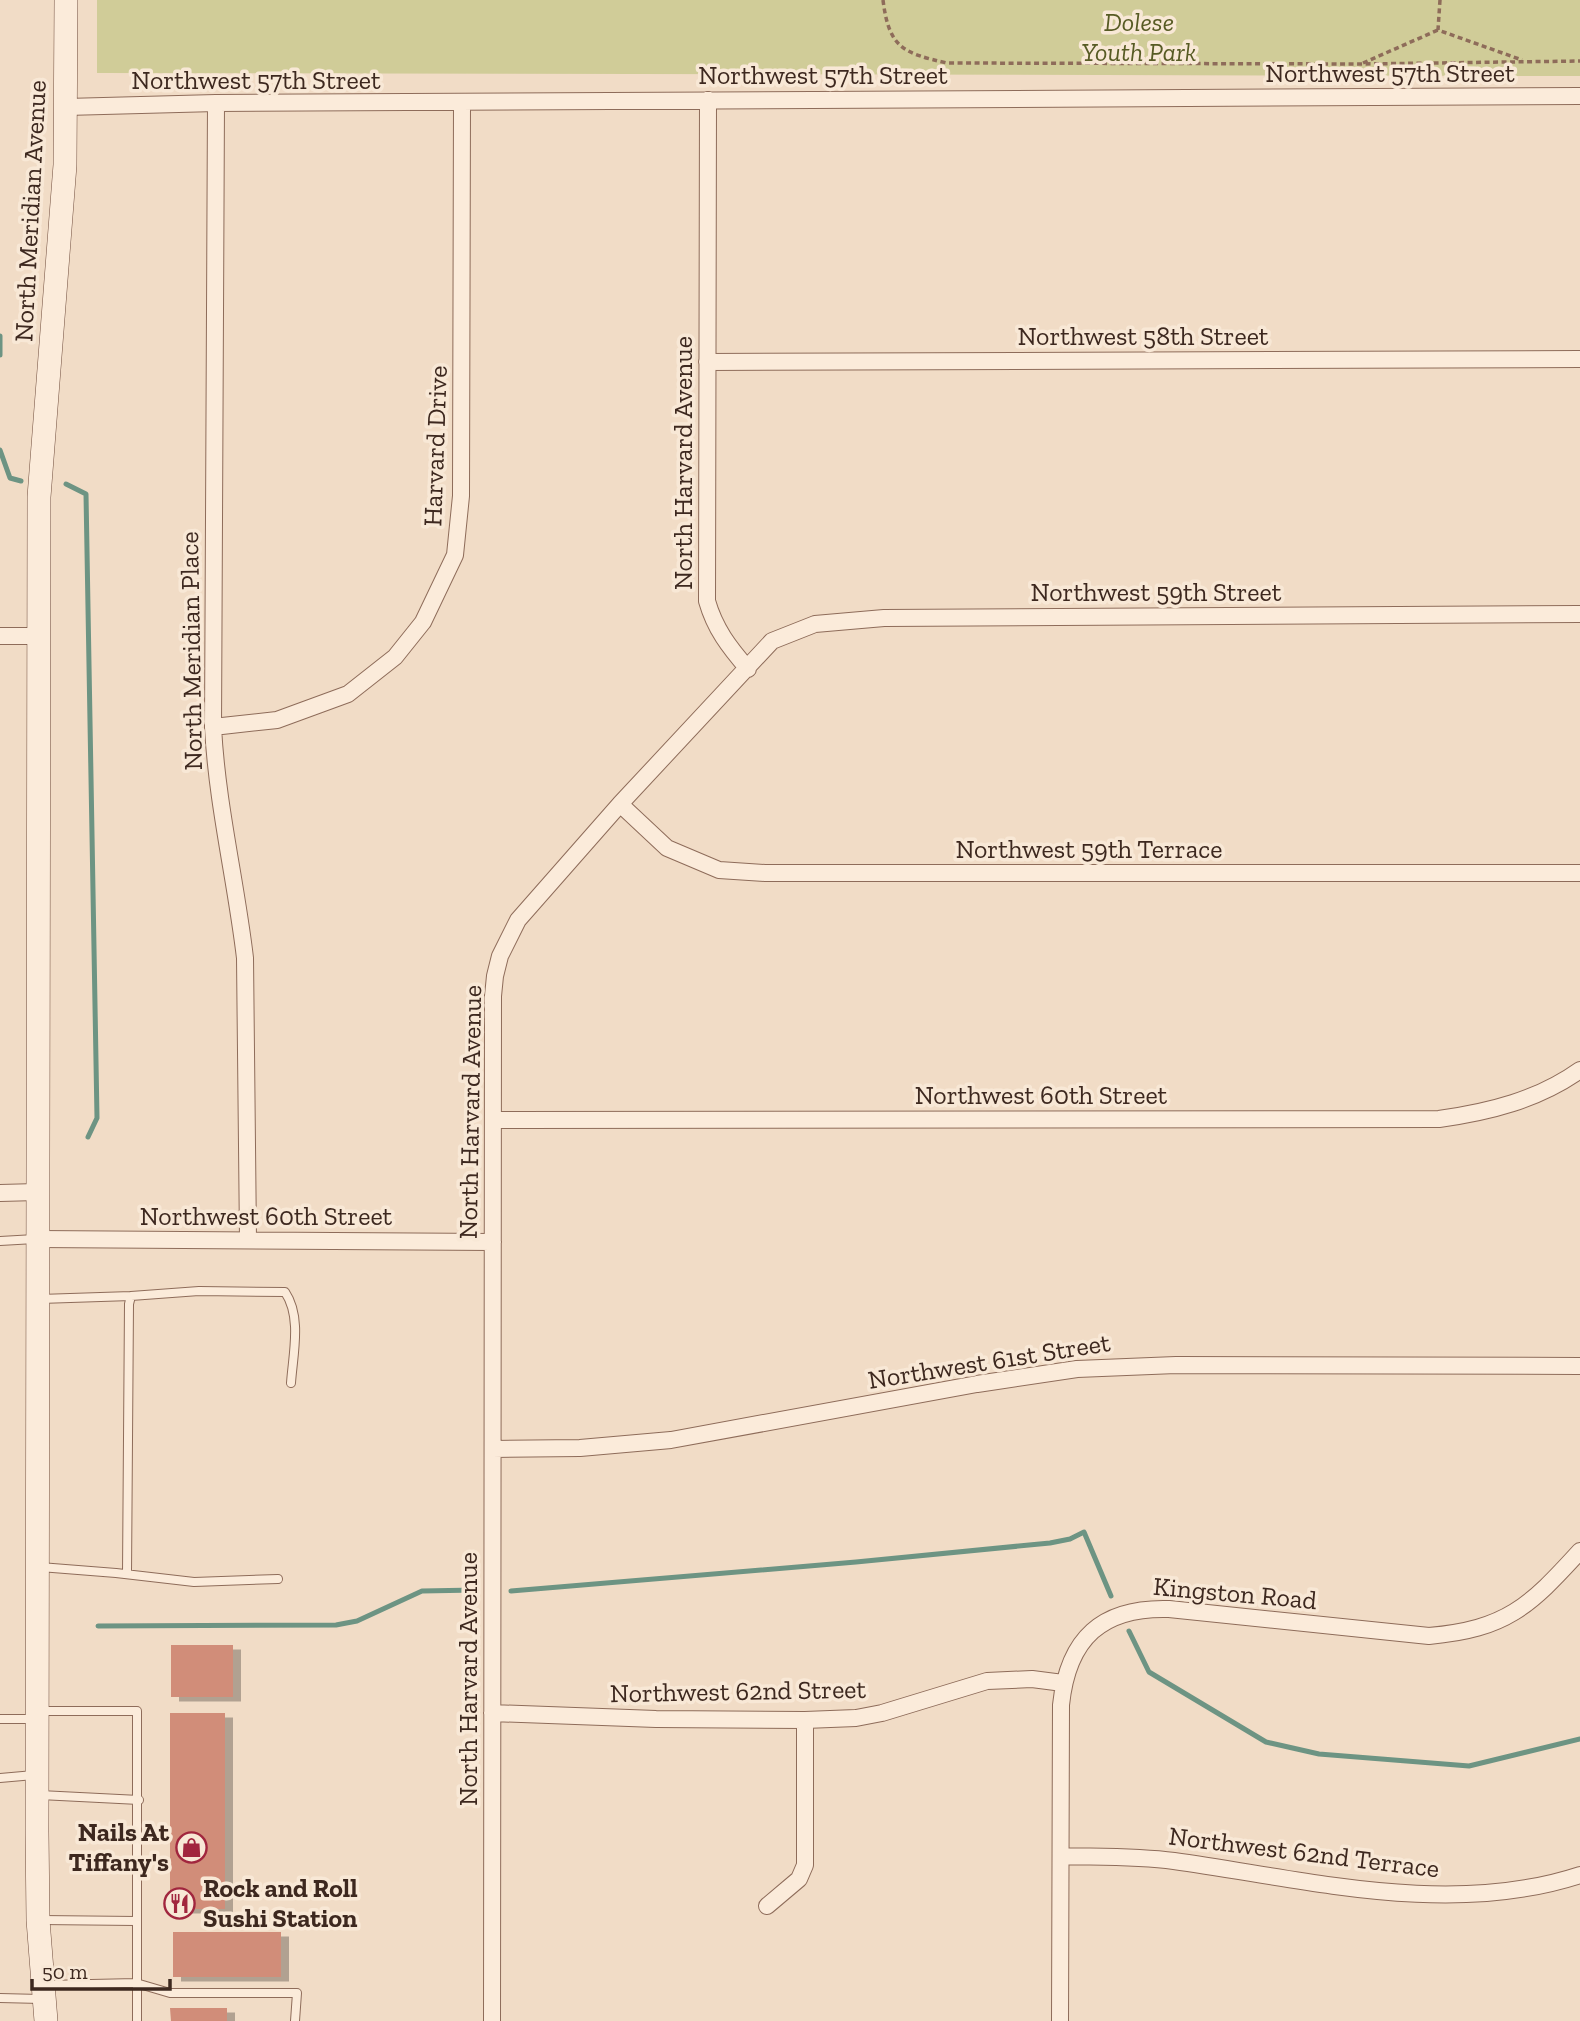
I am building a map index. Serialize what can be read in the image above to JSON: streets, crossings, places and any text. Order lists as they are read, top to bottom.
{
  "streets": {
    "main road": ["North Meridian Avenue"],
    "street": [
      "Northwest 57th Street",
      "Northwest 58th Street",
      "Harvard Drive",
      "North Harvard Avenue",
      "Northwest 59th Street",
      "North Meridian Place",
      "Northwest 59th Terrace",
      "Northwest 60th Street",
      "Northwest 61st Street",
      "Kingston Road",
      "Northwest 62nd Street",
      "Northwest 62nd Terrace"
    ]
  },
  "crossings": [
    ["Northwest 57th Street", "North Meridian Avenue"],
    ["Northwest 57th Street", "Harvard Drive"],
    ["Northwest 57th Street", "North Harvard Avenue"],
    ["Northwest 57th Street", "North Meridian Place"],
    ["North Meridian Avenue", "Northwest 60th Street"],
    ["Northwest 58th Street", "North Harvard Avenue"],
    ["Harvard Drive", "North Meridian Place"],
    ["North Harvard Avenue", "Northwest 59th Street"],
    ["North Harvard Avenue", "Northwest 59th Terrace"],
    ["North Harvard Avenue", "Northwest 60th Street"],
    ["North Harvard Avenue", "Northwest 61st Street"],
    ["North Harvard Avenue", "Northwest 62nd Street"],
    ["North Meridian Place", "Northwest 60th Street"],
    ["Kingston Road", "Northwest 62nd Street"],
    ["Kingston Road", "Northwest 62nd Terrace"]
  ],
  "parks": ["Dolese Youth Park"],
  "places": {
    "shop": ["Nails At Tiffany's"],
    "restaurant": ["Rock and Roll Sushi Station"]
  },
  "scale_bar": "50 m"
}
